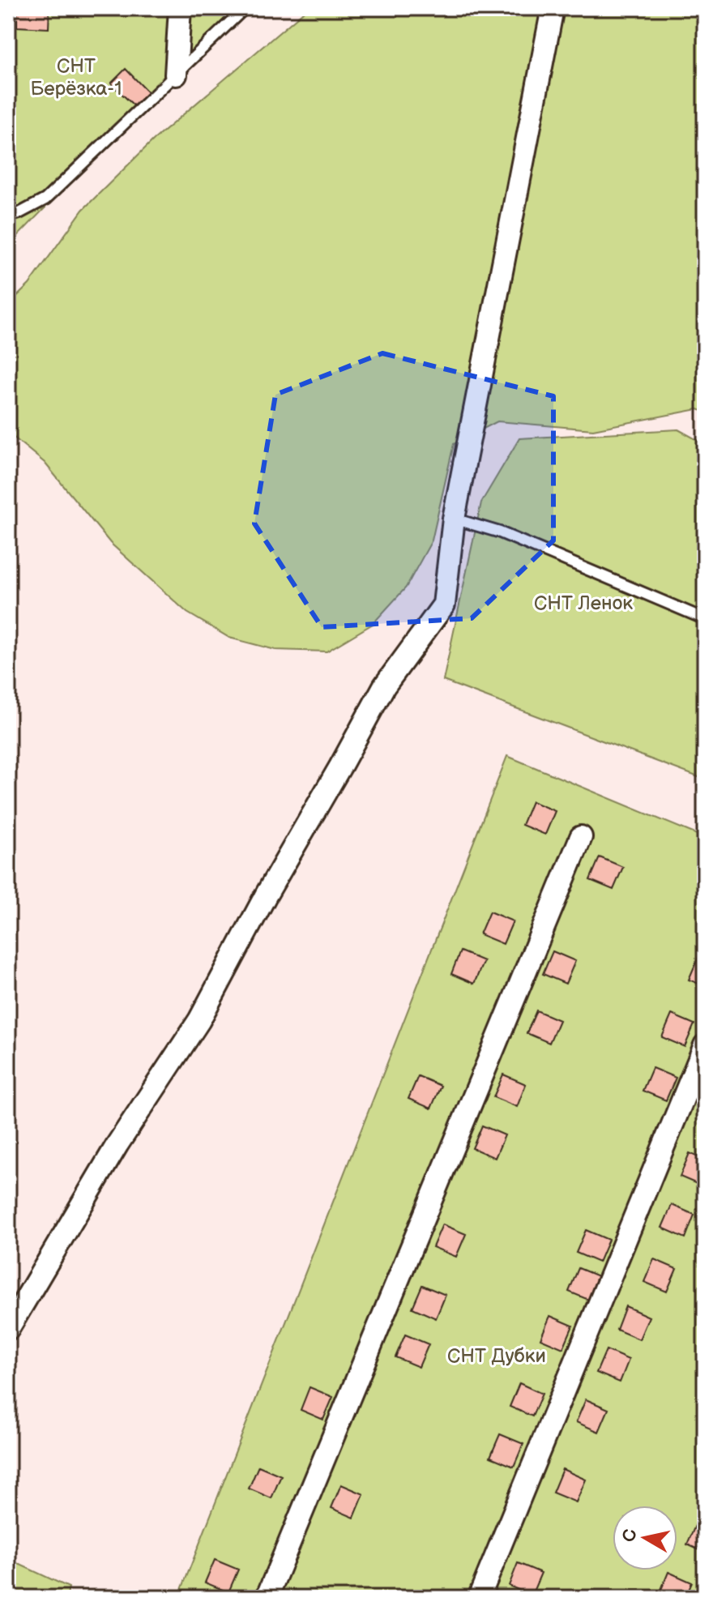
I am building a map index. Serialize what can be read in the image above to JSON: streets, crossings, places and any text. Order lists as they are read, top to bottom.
{
  "parks": ["СНТ Берёзка-1", "СНТ Ленок", "СНТ Дубки"],
  "north": "left"
}
